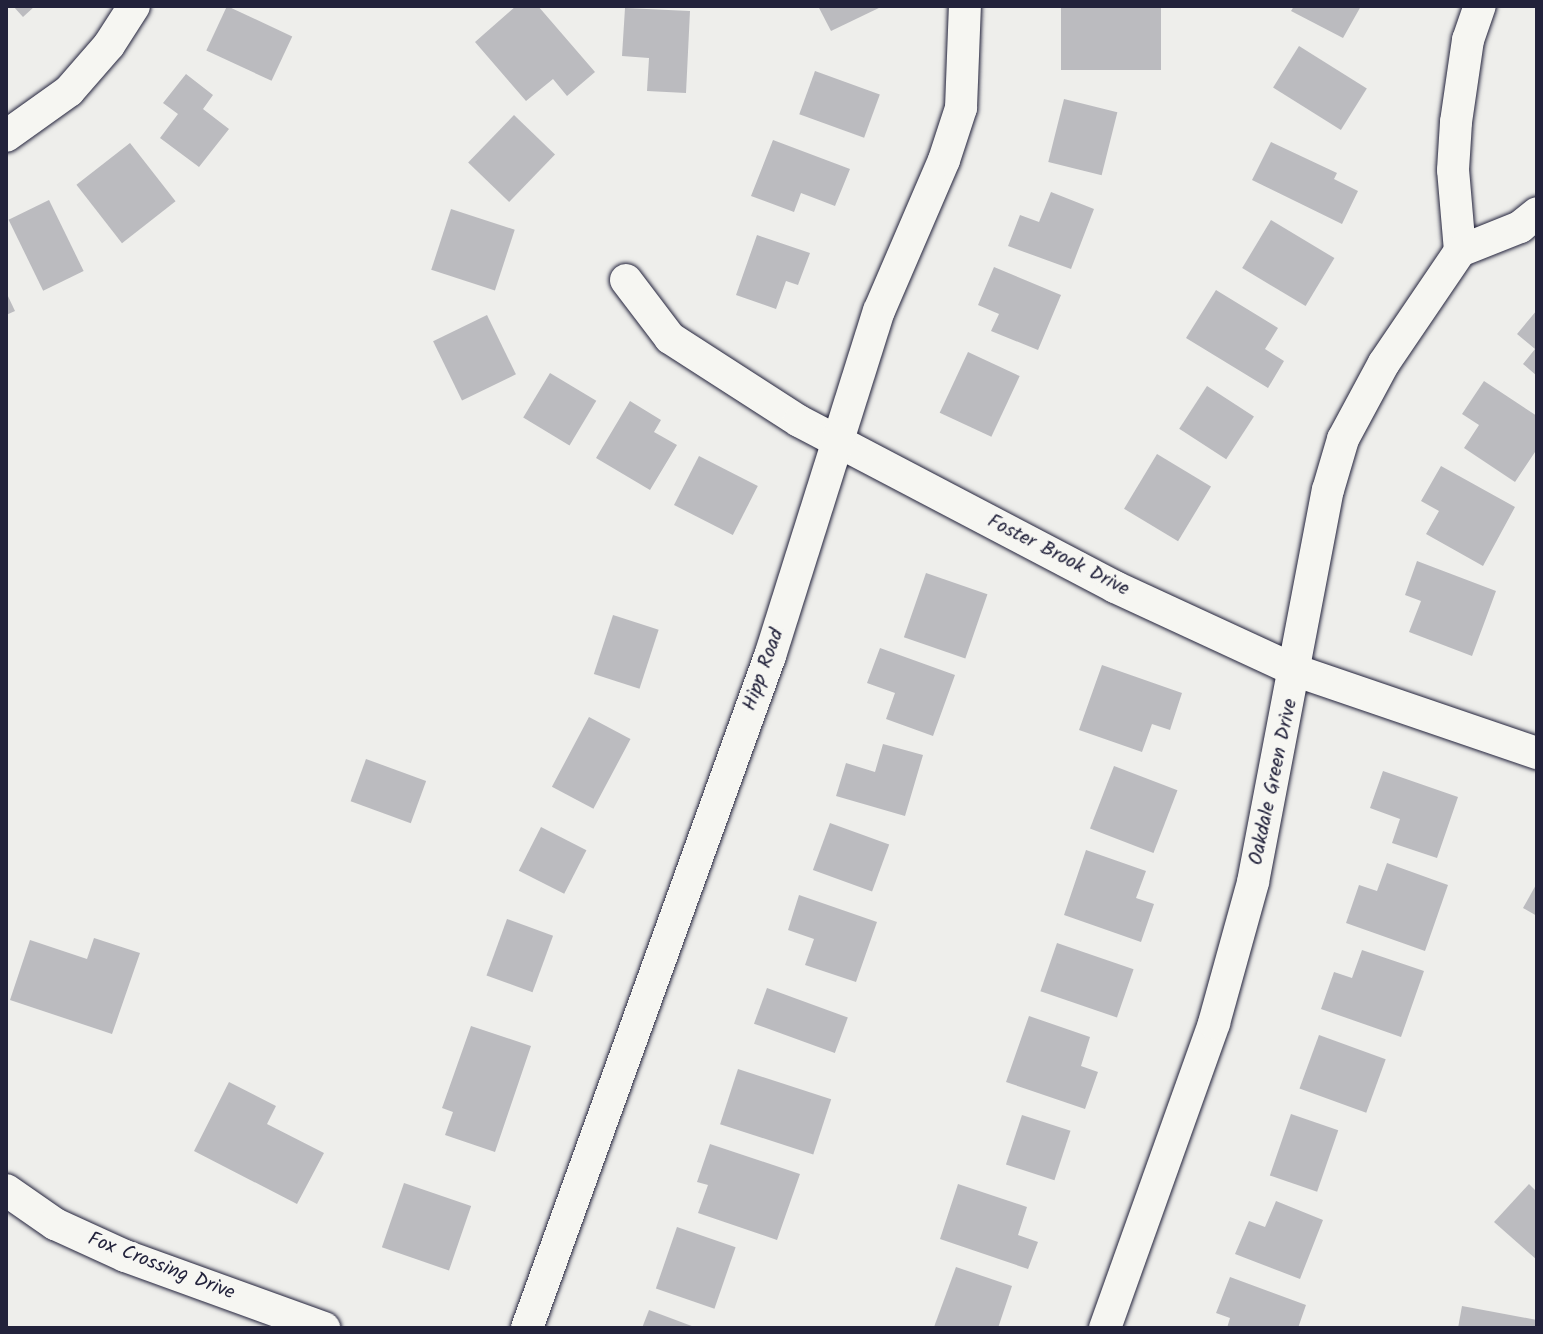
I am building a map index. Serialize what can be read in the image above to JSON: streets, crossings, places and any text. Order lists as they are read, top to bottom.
{
  "streets": {
    "street": [
      "Foster Brook Drive",
      "Hipp Road",
      "Oakdale Green Drive",
      "Fox Crossing Drive"
    ]
  },
  "crossings": [
    ["Foster Brook Drive", "Hipp Road"],
    ["Foster Brook Drive", "Oakdale Green Drive"]
  ]
}
